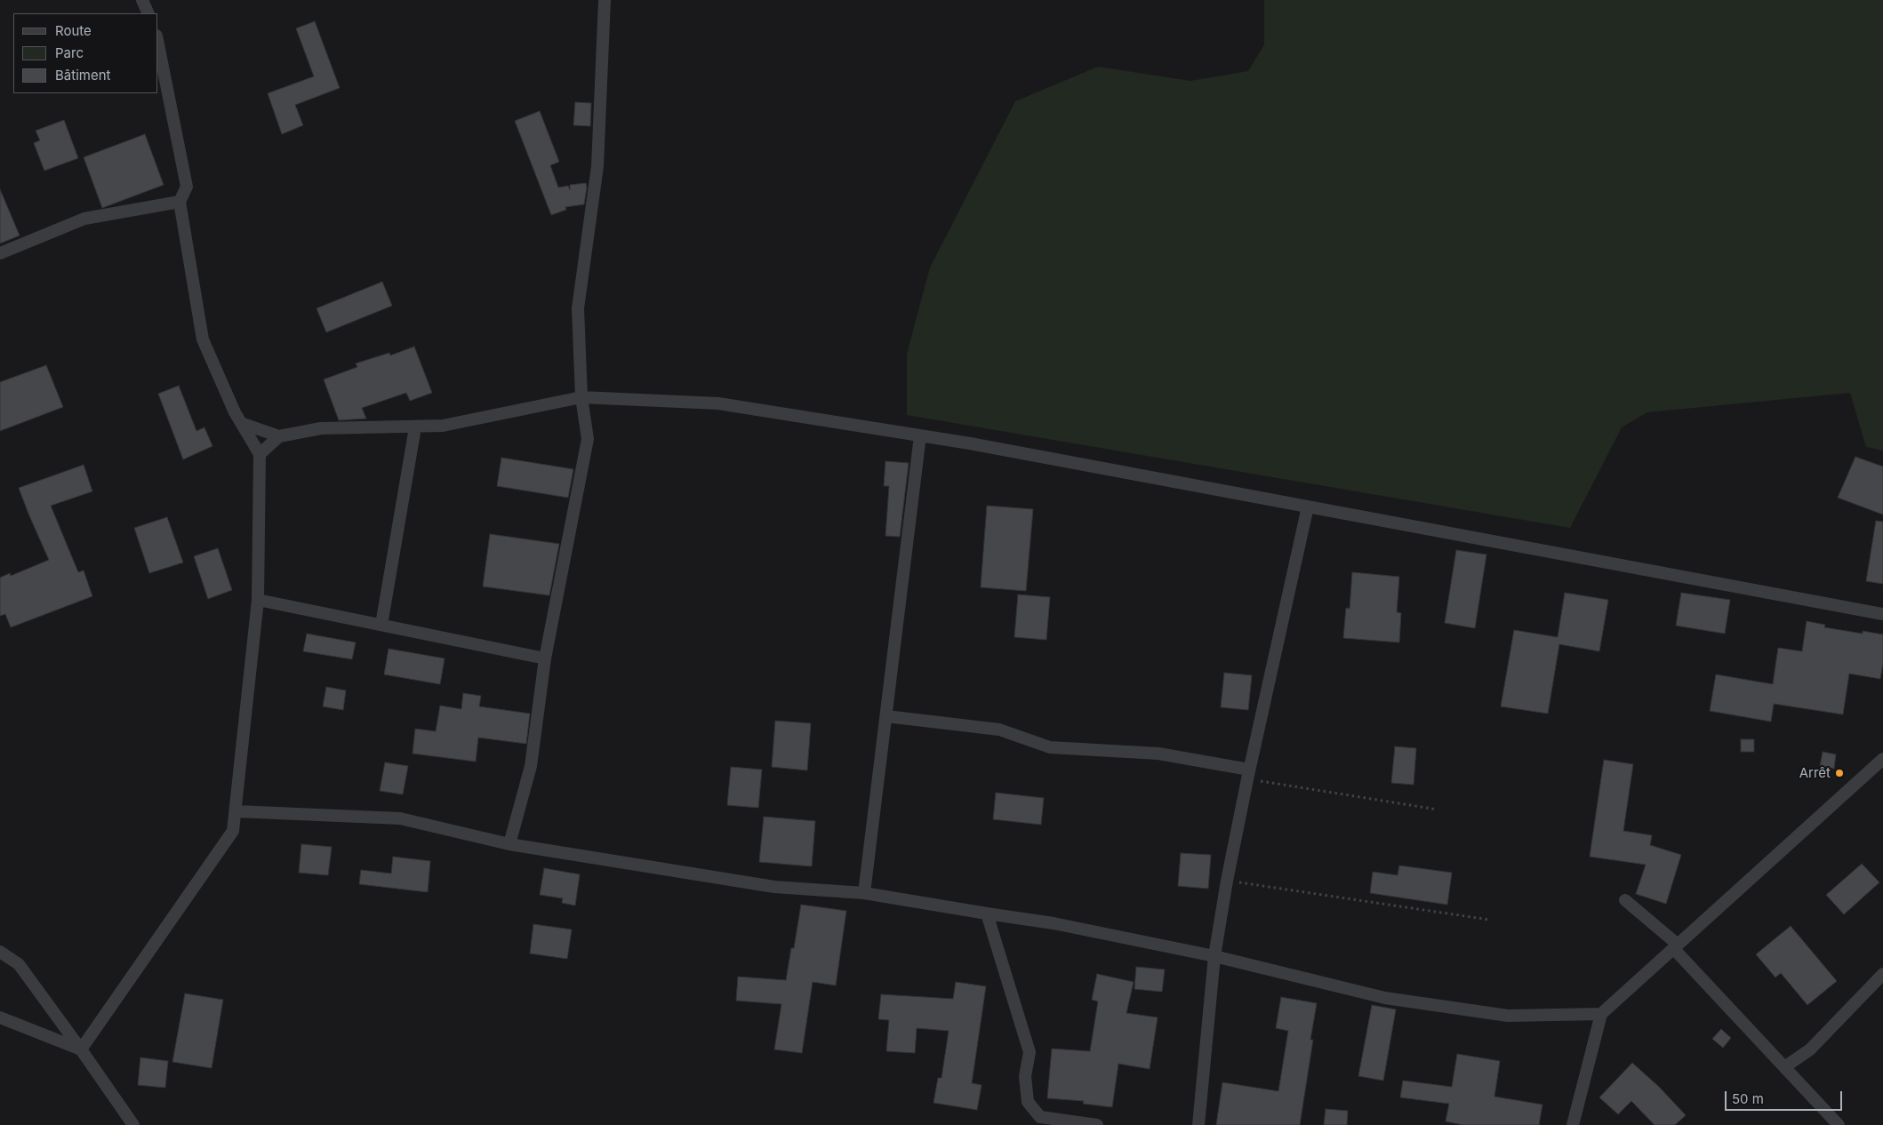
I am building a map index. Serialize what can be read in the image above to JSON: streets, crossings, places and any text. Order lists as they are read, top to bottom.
{
  "places": ["Arrêt"],
  "legend": ["Route", "Parc", "Bâtiment"],
  "scale_bar": "50 m"
}
